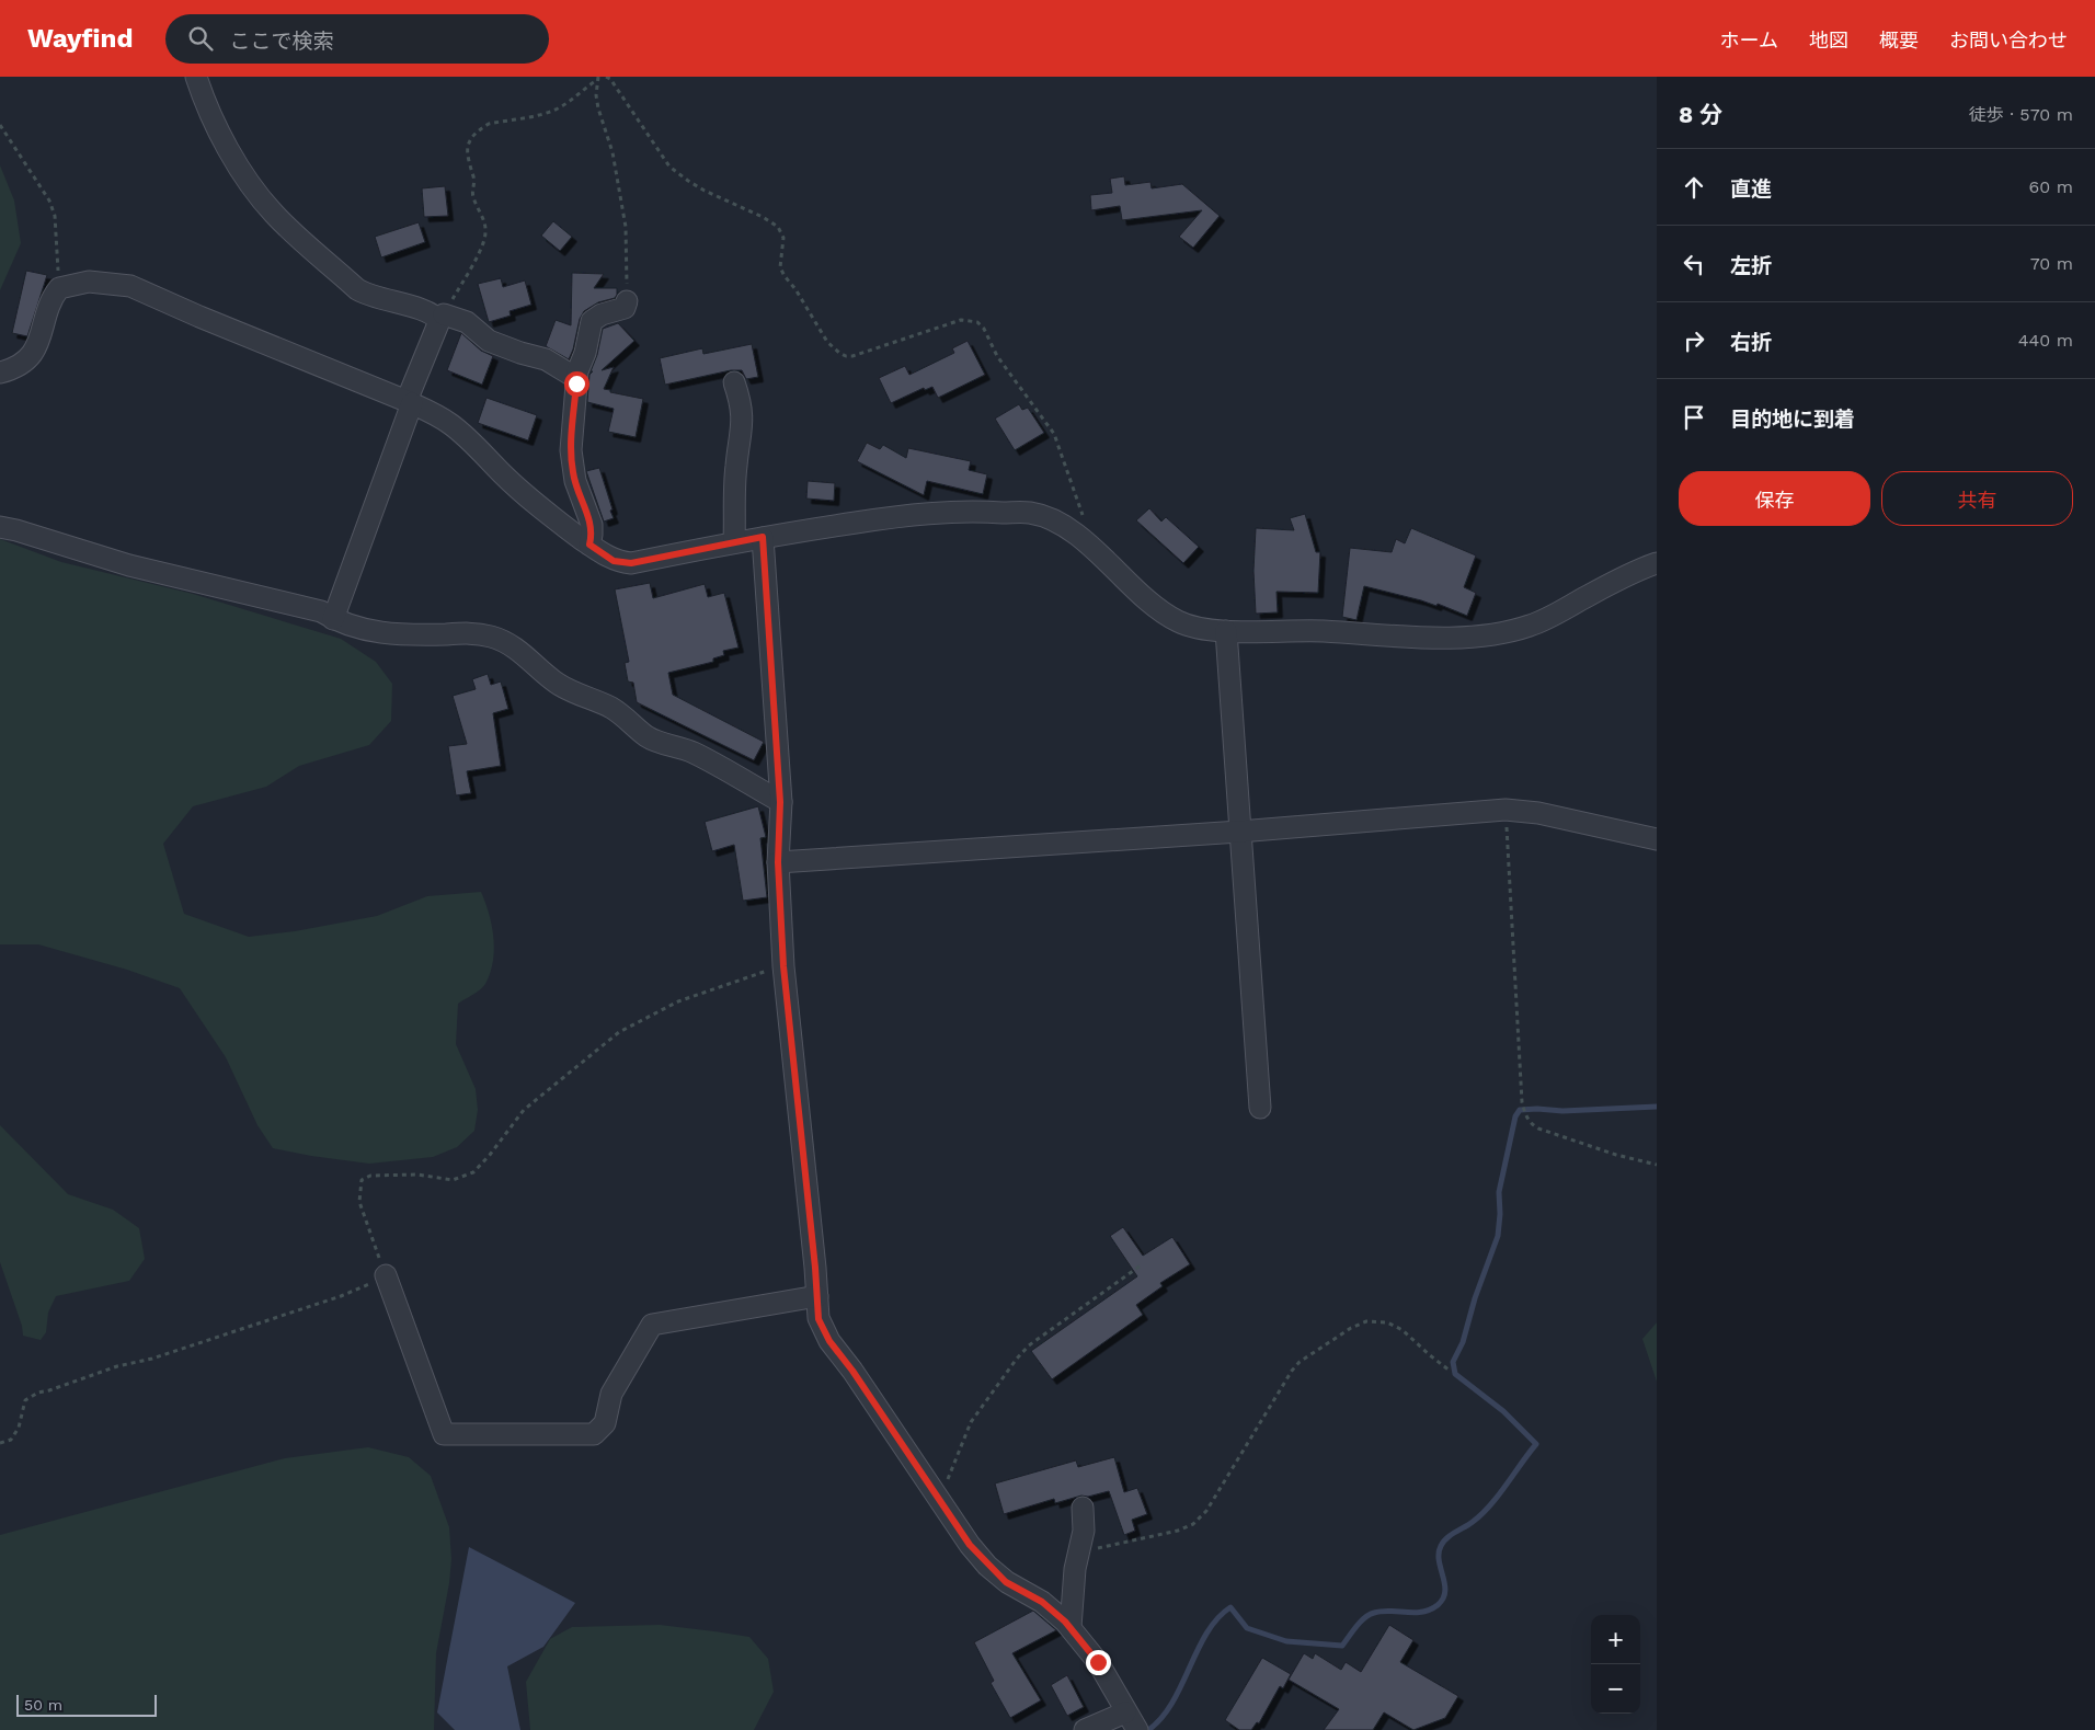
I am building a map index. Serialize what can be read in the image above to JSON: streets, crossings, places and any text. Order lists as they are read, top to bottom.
{
  "scale_bar": "50 m",
  "page": {
    "header": "Wayfind",
    "search": "ここで検索",
    "nav": [
      "ホーム",
      "地図",
      "概要",
      "お問い合わせ"
    ],
    "heading": ["8 分", "徒歩 · 570 m"],
    "list": [
      ["直進", "60 m"],
      ["左折", "70 m"],
      ["右折", "440 m"],
      "目的地に到着"
    ],
    "buttons": ["保存", "共有"],
    "map_buttons": ["+", "−"],
    "scale": "50 m"
  }
}
